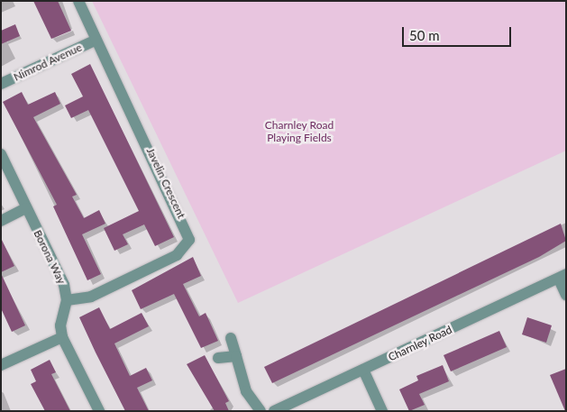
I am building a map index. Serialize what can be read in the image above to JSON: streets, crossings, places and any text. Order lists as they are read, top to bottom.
{
  "streets": {
    "street": [
      "Nimrod Avenue",
      "Javelin Crescent",
      "Borona Way",
      "Charnley Road"
    ]
  },
  "crossings": [
    ["Nimrod Avenue", "Javelin Crescent"],
    ["Javelin Crescent", "Borona Way"]
  ],
  "parks": ["Charnley Road Playing Fields"],
  "scale_bar": "50 m"
}
